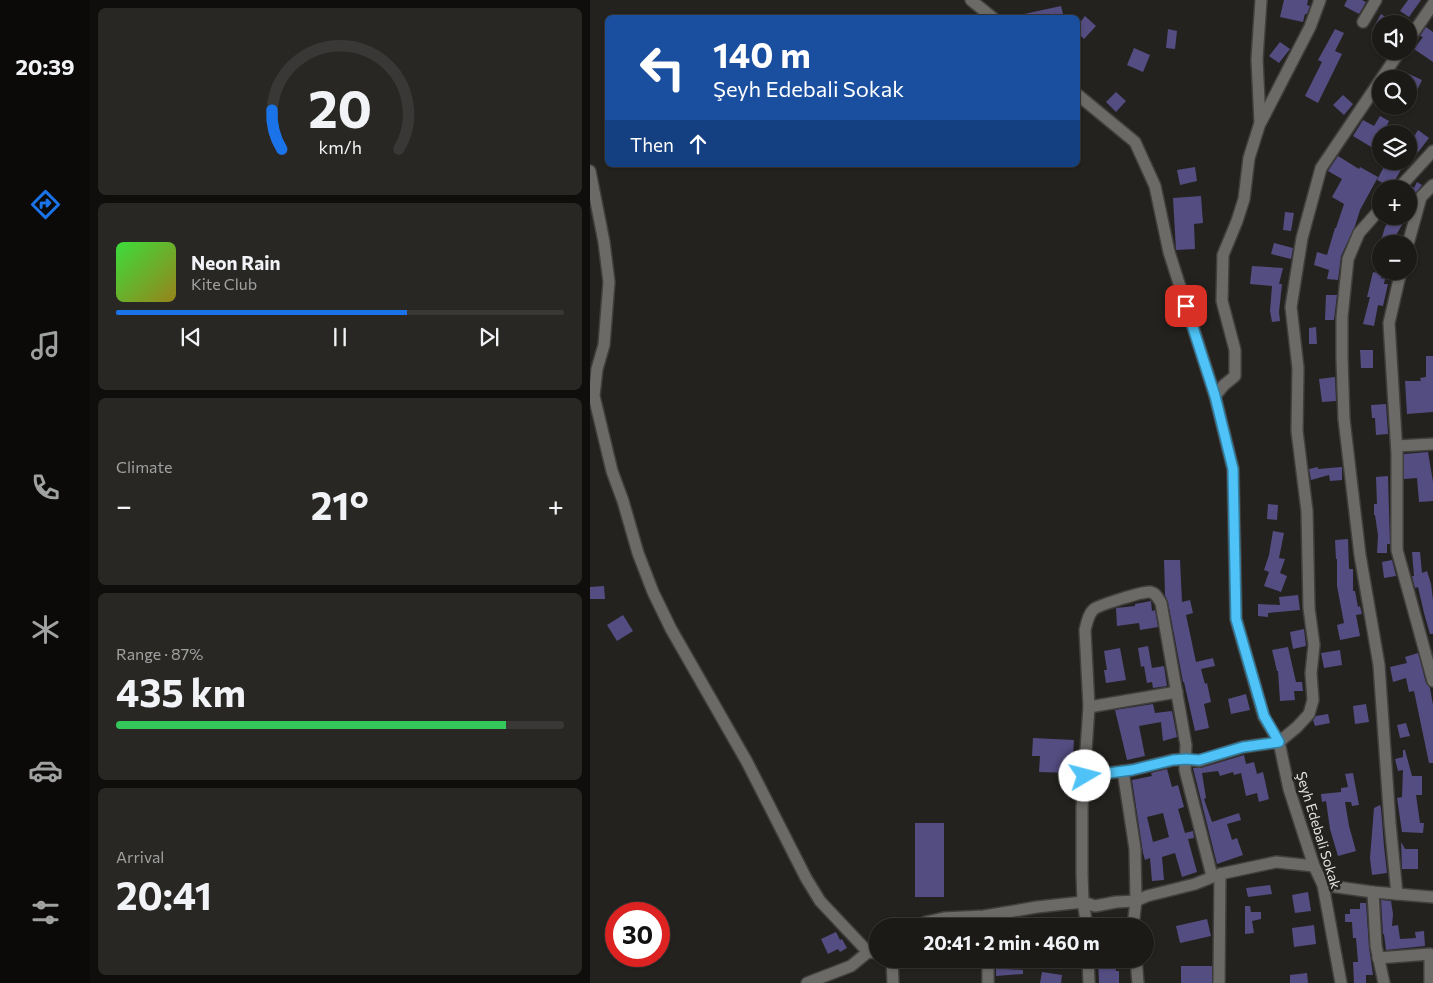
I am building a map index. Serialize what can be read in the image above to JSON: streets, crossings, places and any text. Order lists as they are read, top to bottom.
{
  "streets": {
    "street": ["Şeyh Edebali Sokak"]
  },
  "page": {
    "tabs": "20:39",
    "map_buttons": ["+", "−"],
    "turn": ["140 m", "Şeyh Edebali Sokak"],
    "then": "Then",
    "song": ["Neon Rain", "Kite Club"],
    "tile": [
      "Climate",
      ["Range · 87%", "435 km"],
      ["Arrival", "20:41"]
    ],
    "heat": ["−", "21°", "+"],
    "limit": "30",
    "trip": "20:41 · 2 min · 460 m",
    "gauge": ["20", "km/h"]
  }
}
